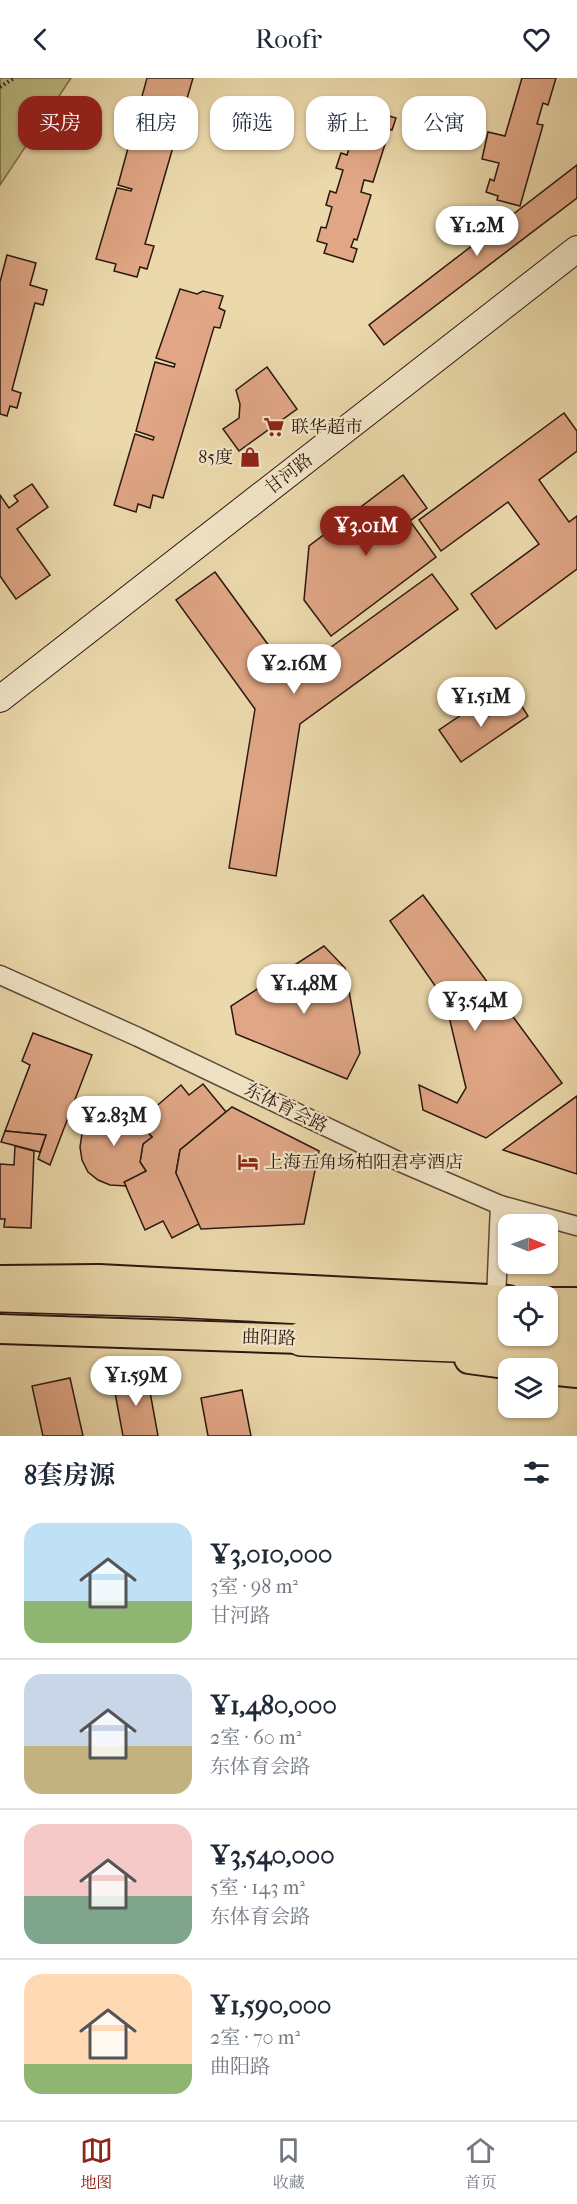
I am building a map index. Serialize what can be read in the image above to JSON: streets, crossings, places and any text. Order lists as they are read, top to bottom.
{
  "streets": {
    "main road": ["曲阳路"],
    "street": ["甘河路", "东体育会路"]
  },
  "places": {
    "supermarket": ["联华超市"],
    "shop": ["85度"],
    "hotel": ["上海五角场柏阳君亭酒店"]
  },
  "north": "right",
  "page": {
    "header": "Roofr",
    "chip": [
      "买房",
      "租房",
      "筛选",
      "新上",
      "公寓"
    ],
    "price": [
      "¥1.2M",
      "¥3.01M",
      "¥2.16M",
      "¥1.51M",
      "¥1.48M",
      "¥3.54M",
      "¥2.83M",
      "¥1.59M"
    ],
    "heading": "8套房源",
    "list": [
      {
        "name": "¥3,010,000",
        "note": "3室 · 98 m² · 甘河路"
      },
      {
        "name": "¥1,480,000",
        "note": "2室 · 60 m² · 东体育会路"
      },
      {
        "name": "¥3,540,000",
        "note": "5室 · 143 m² · 东体育会路"
      },
      {
        "name": "¥1,590,000",
        "note": "2室 · 70 m² · 曲阳路"
      }
    ],
    "tabs": ["地图", "收藏", "首页"]
  }
}
